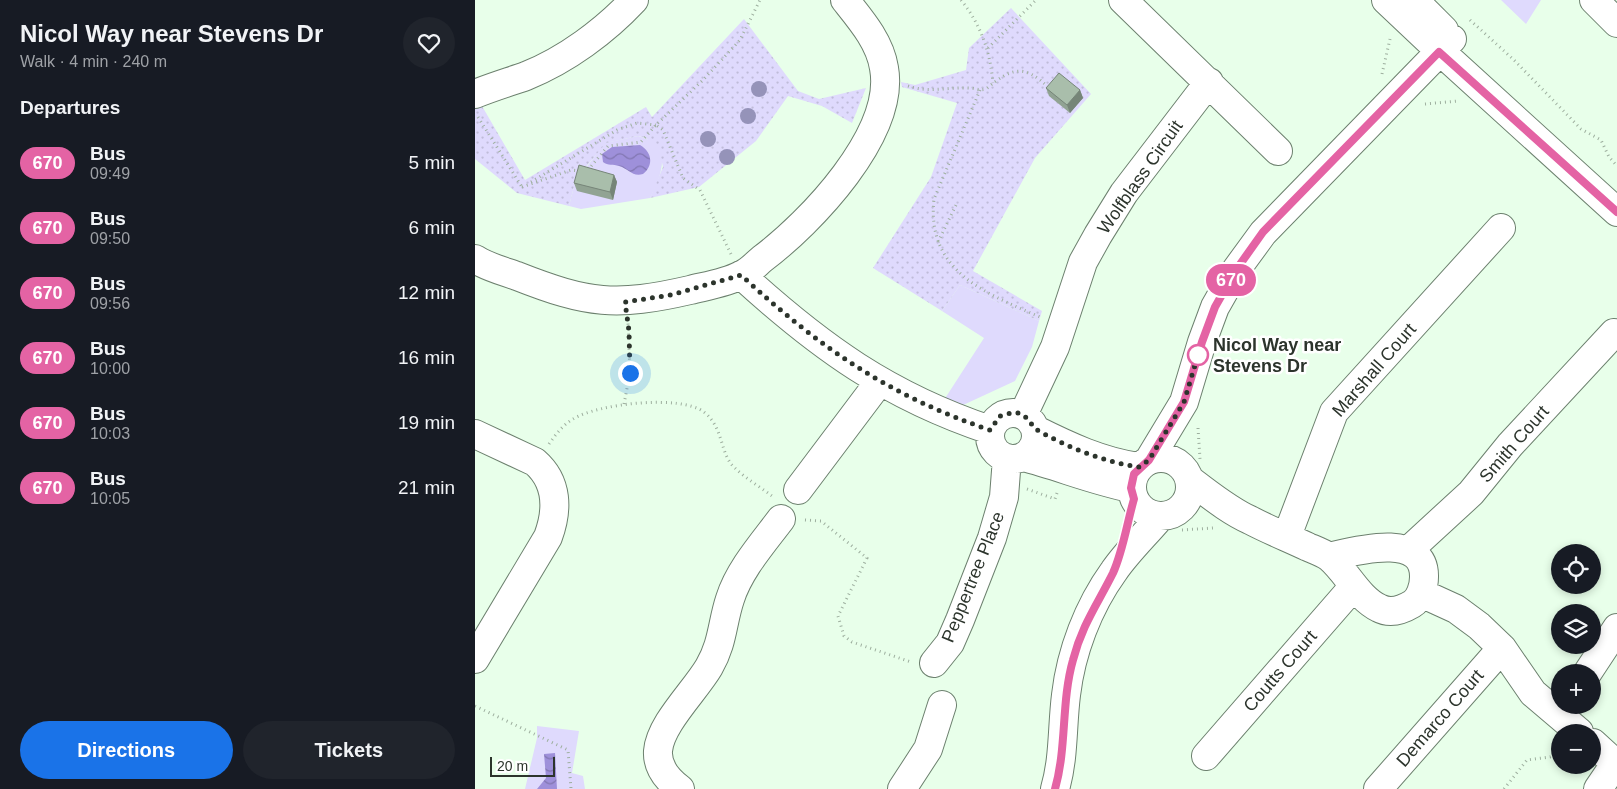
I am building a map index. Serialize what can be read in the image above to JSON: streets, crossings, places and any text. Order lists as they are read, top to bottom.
{
  "streets": {
    "street": [
      "Wolfblass Circuit",
      "Marshall Court",
      "Smith Court",
      "Peppertree Place",
      "Coutts Court",
      "Demarco Court"
    ]
  },
  "crossings": [
    ["Wolfblass Circuit", "Peppertree Place"]
  ],
  "places": ["Nicol Way near Stevens Dr"],
  "lines": ["bus line 670"],
  "scale_bar": "20 m",
  "page": {
    "heading": [
      ["Nicol Way near Stevens Dr", "Walk · 4 min · 240 m"],
      "Departures"
    ],
    "on_map": "670",
    "list": [
      {
        "mark": "670",
        "name": "Bus",
        "note": "09:49",
        "value": "5 min"
      },
      {
        "mark": "670",
        "name": "Bus",
        "note": "09:50",
        "value": "6 min"
      },
      {
        "mark": "670",
        "name": "Bus",
        "note": "09:56",
        "value": "12 min"
      },
      {
        "mark": "670",
        "name": "Bus",
        "note": "10:00",
        "value": "16 min"
      },
      {
        "mark": "670",
        "name": "Bus",
        "note": "10:03",
        "value": "19 min"
      },
      {
        "mark": "670",
        "name": "Bus",
        "note": "10:05",
        "value": "21 min"
      }
    ],
    "map_buttons": ["+", "−"],
    "buttons": ["Directions", "Tickets"],
    "scale": "20 m"
  }
}
